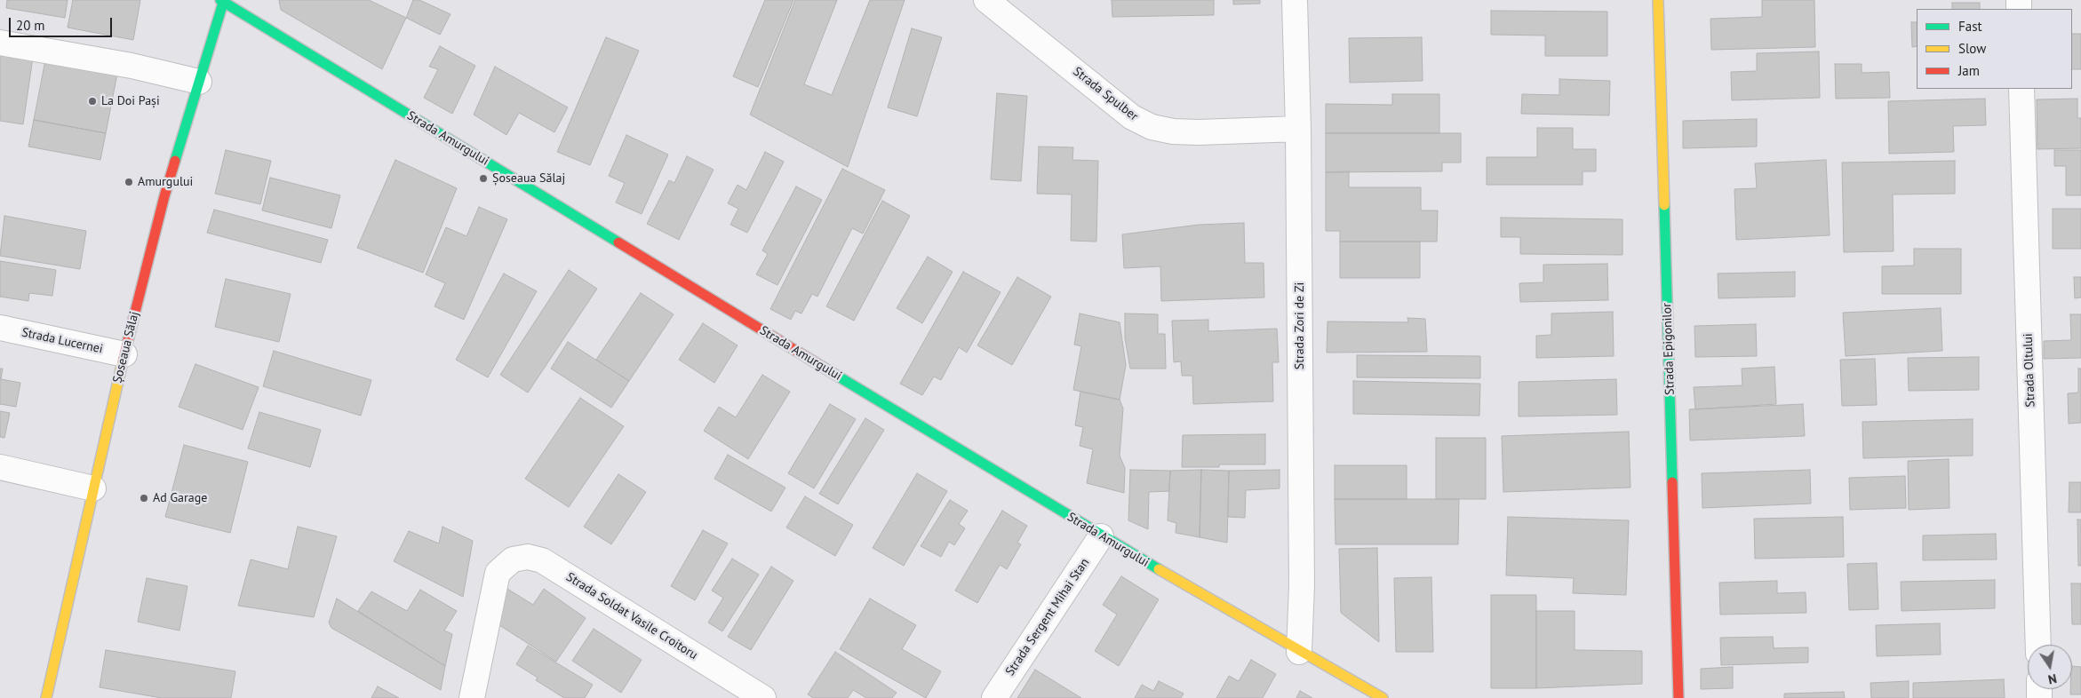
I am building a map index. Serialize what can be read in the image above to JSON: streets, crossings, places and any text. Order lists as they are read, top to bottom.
{
  "streets": {
    "street": [
      "Strada Spulber",
      "Strada Amurgului",
      "Strada Zori de Zi",
      "Strada Lucernei",
      "Șoseaua Sălaj",
      "Strada Epigonilor",
      "Strada Oltului",
      "Strada Soldat Vasile Croitoru",
      "Strada Sergent Mihai Stan"
    ]
  },
  "crossings": [
    ["Strada Spulber", "Strada Zori de Zi"],
    ["Strada Amurgului", "Strada Zori de Zi"],
    ["Strada Amurgului", "Șoseaua Sălaj"],
    ["Strada Amurgului", "Strada Sergent Mihai Stan"],
    ["Strada Lucernei", "Șoseaua Sălaj"]
  ],
  "places": [
    "La Doi Pași",
    "Șoseaua Sălaj",
    "Amurgului",
    "Ad Garage"
  ],
  "legend": ["Fast", "Slow", "Jam"],
  "scale_bar": "20 m",
  "north": "bottom"
}
